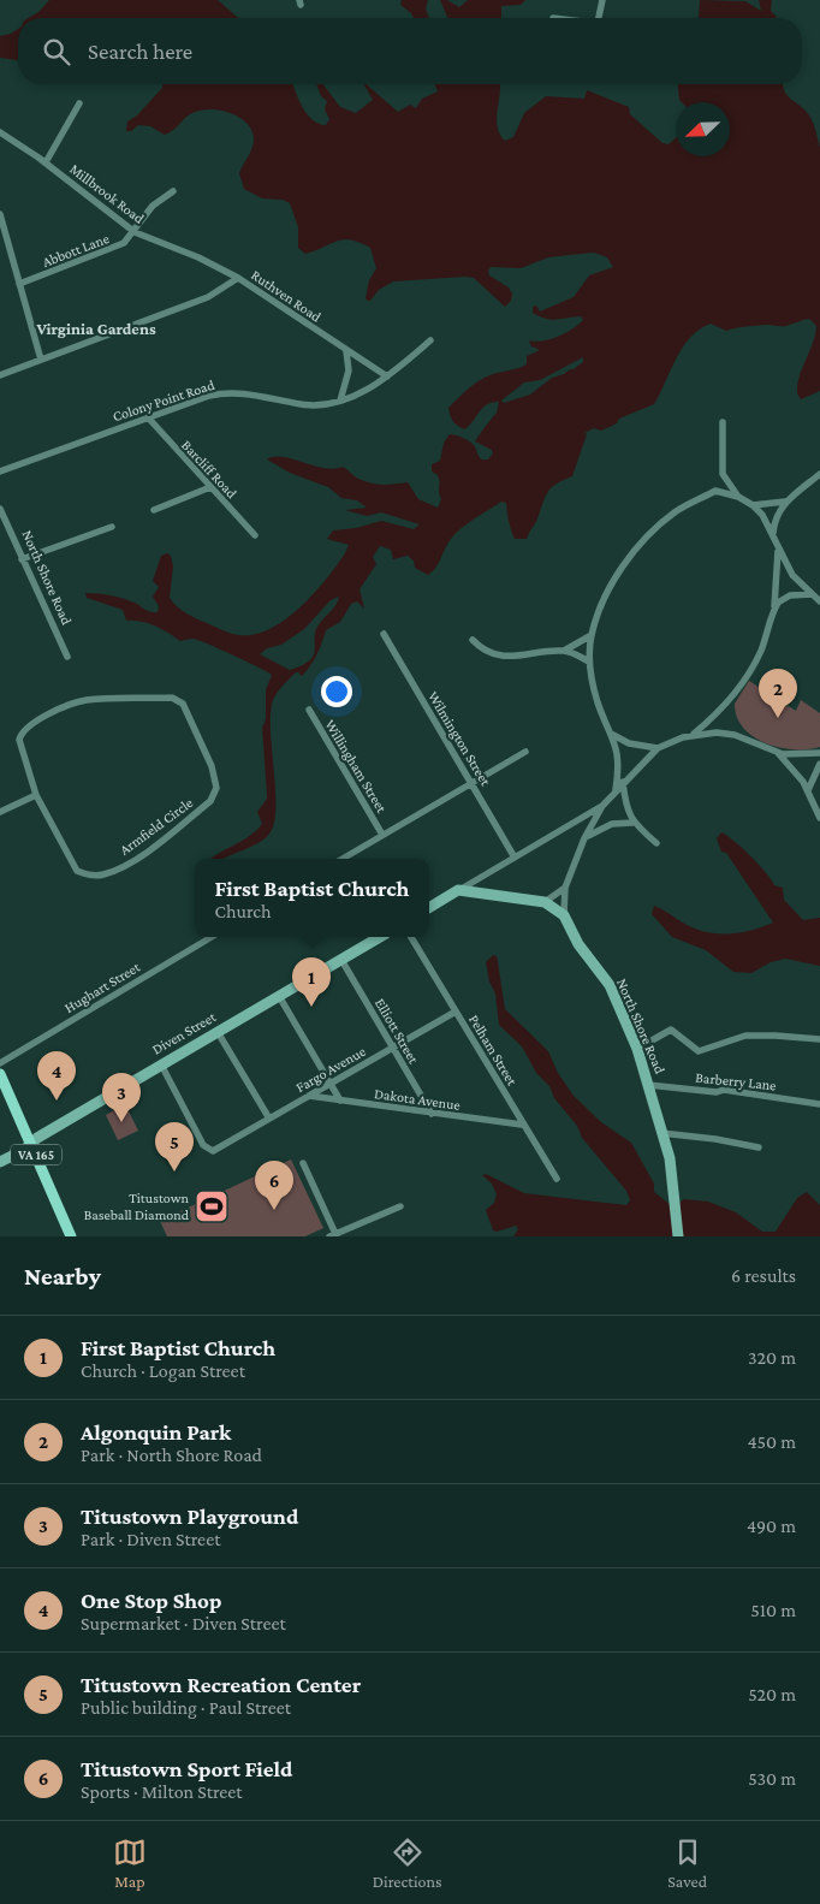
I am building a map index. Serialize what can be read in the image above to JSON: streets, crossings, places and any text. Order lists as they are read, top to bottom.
{
  "streets": {
    "main road": ["VA 165"],
    "street": [
      "Millbrook Road",
      "Abbott Lane",
      "Ruthven Road",
      "Colony Point Road",
      "Barcliff Road",
      "North Shore Road",
      "Wilmington Street",
      "Willingham Street",
      "Armfield Circle",
      "Hughart Street",
      "Elliott Street",
      "Diven Street",
      "Pelham Street",
      "Fargo Avenue",
      "Barberry Lane",
      "Dakota Avenue"
    ]
  },
  "crossings": [
    ["Millbrook Road", "Abbott Lane"],
    ["Millbrook Road", "Ruthven Road"],
    ["Ruthven Road", "Colony Point Road"],
    ["Colony Point Road", "Barcliff Road"],
    ["North Shore Road", "Barberry Lane"],
    ["Elliott Street", "Diven Street"],
    ["Elliott Street", "Fargo Avenue"],
    ["Elliott Street", "Dakota Avenue"],
    ["Diven Street", "Fargo Avenue"],
    ["Diven Street", "VA 165"],
    ["Pelham Street", "Fargo Avenue"],
    ["Pelham Street", "Dakota Avenue"],
    ["Fargo Avenue", "Dakota Avenue"]
  ],
  "districts": ["Virginia Gardens"],
  "places": {
    "sports": ["Titustown Baseball Diamond"]
  },
  "north": "bottom left",
  "page": {
    "search": "Search here",
    "pins": [
      "2",
      "1",
      "4",
      "3",
      "5",
      "6"
    ],
    "popup": ["First Baptist Church", "Church"],
    "heading": ["Nearby", "6 results"],
    "list": [
      {
        "mark": "1",
        "name": "First Baptist Church",
        "note": "Church · Logan Street",
        "value": "320 m"
      },
      {
        "mark": "2",
        "name": "Algonquin Park",
        "note": "Park · North Shore Road",
        "value": "450 m"
      },
      {
        "mark": "3",
        "name": "Titustown Playground",
        "note": "Park · Diven Street",
        "value": "490 m"
      },
      {
        "mark": "4",
        "name": "One Stop Shop",
        "note": "Supermarket · Diven Street",
        "value": "510 m"
      },
      {
        "mark": "5",
        "name": "Titustown Recreation Center",
        "note": "Public building · Paul Street",
        "value": "520 m"
      },
      {
        "mark": "6",
        "name": "Titustown Sport Field",
        "note": "Sports · Milton Street",
        "value": "530 m"
      }
    ],
    "nav": ["Map", "Directions", "Saved"]
  }
}
